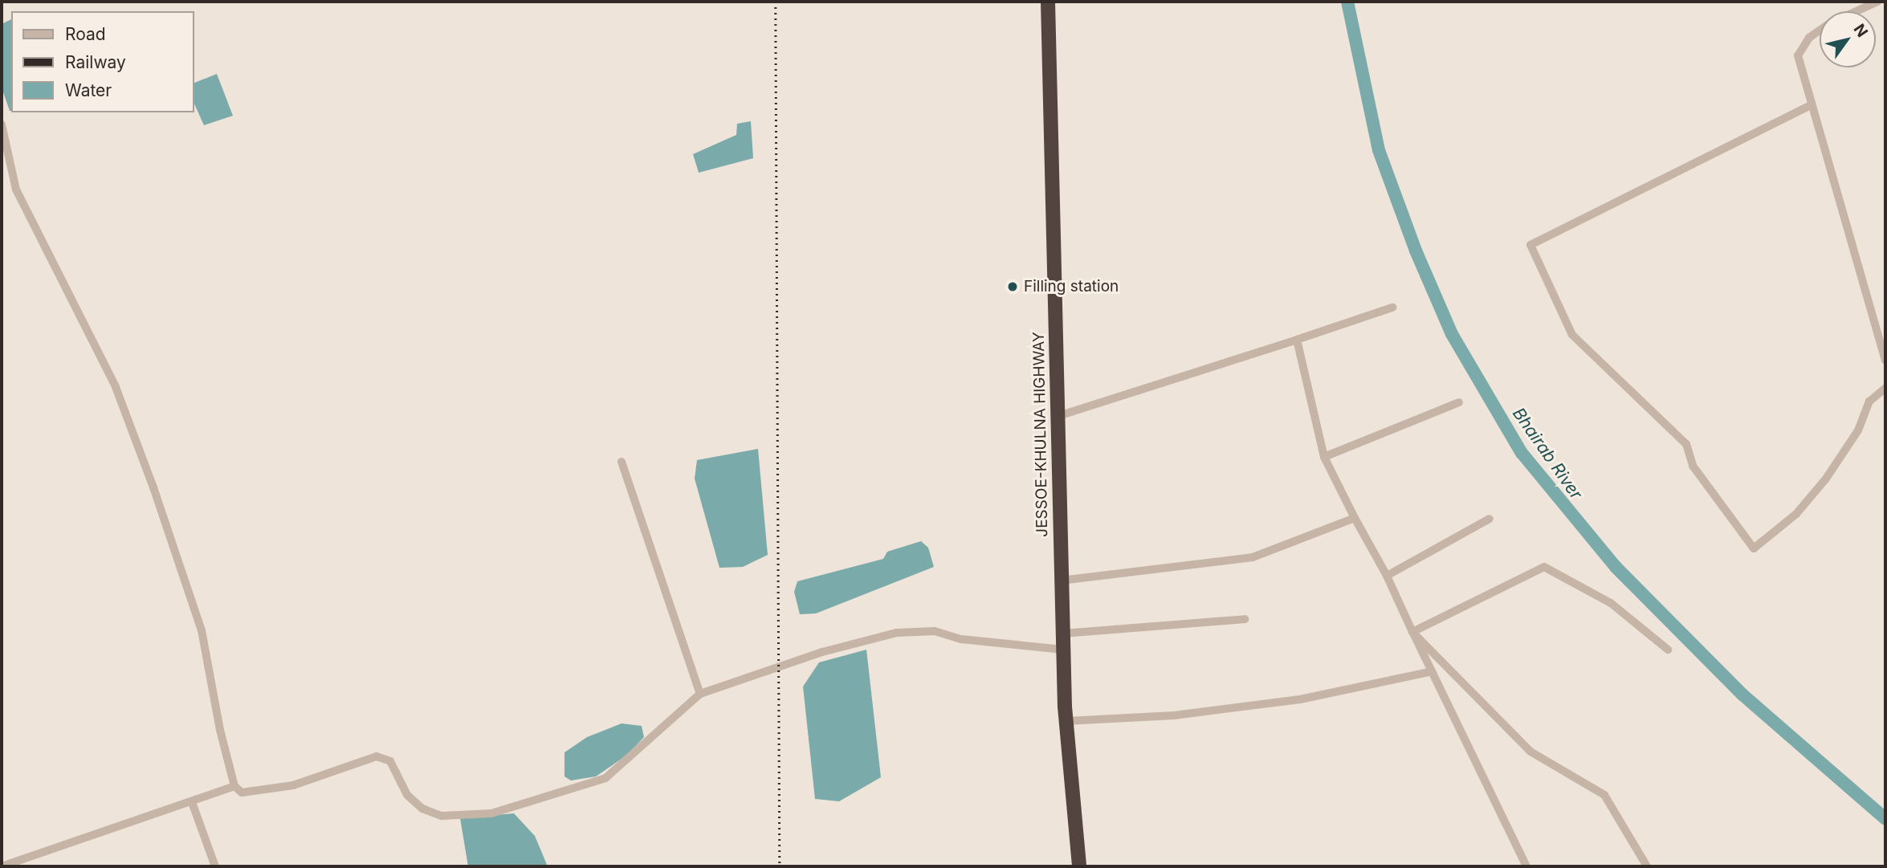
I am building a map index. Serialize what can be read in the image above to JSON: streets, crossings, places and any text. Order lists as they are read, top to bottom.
{
  "streets": {
    "highway": ["JESSOE-KHULNA HIGHWAY"]
  },
  "water": ["Bhairab River"],
  "places": ["Filling station"],
  "legend": ["Road", "Railway", "Water"],
  "north": "top right"
}
